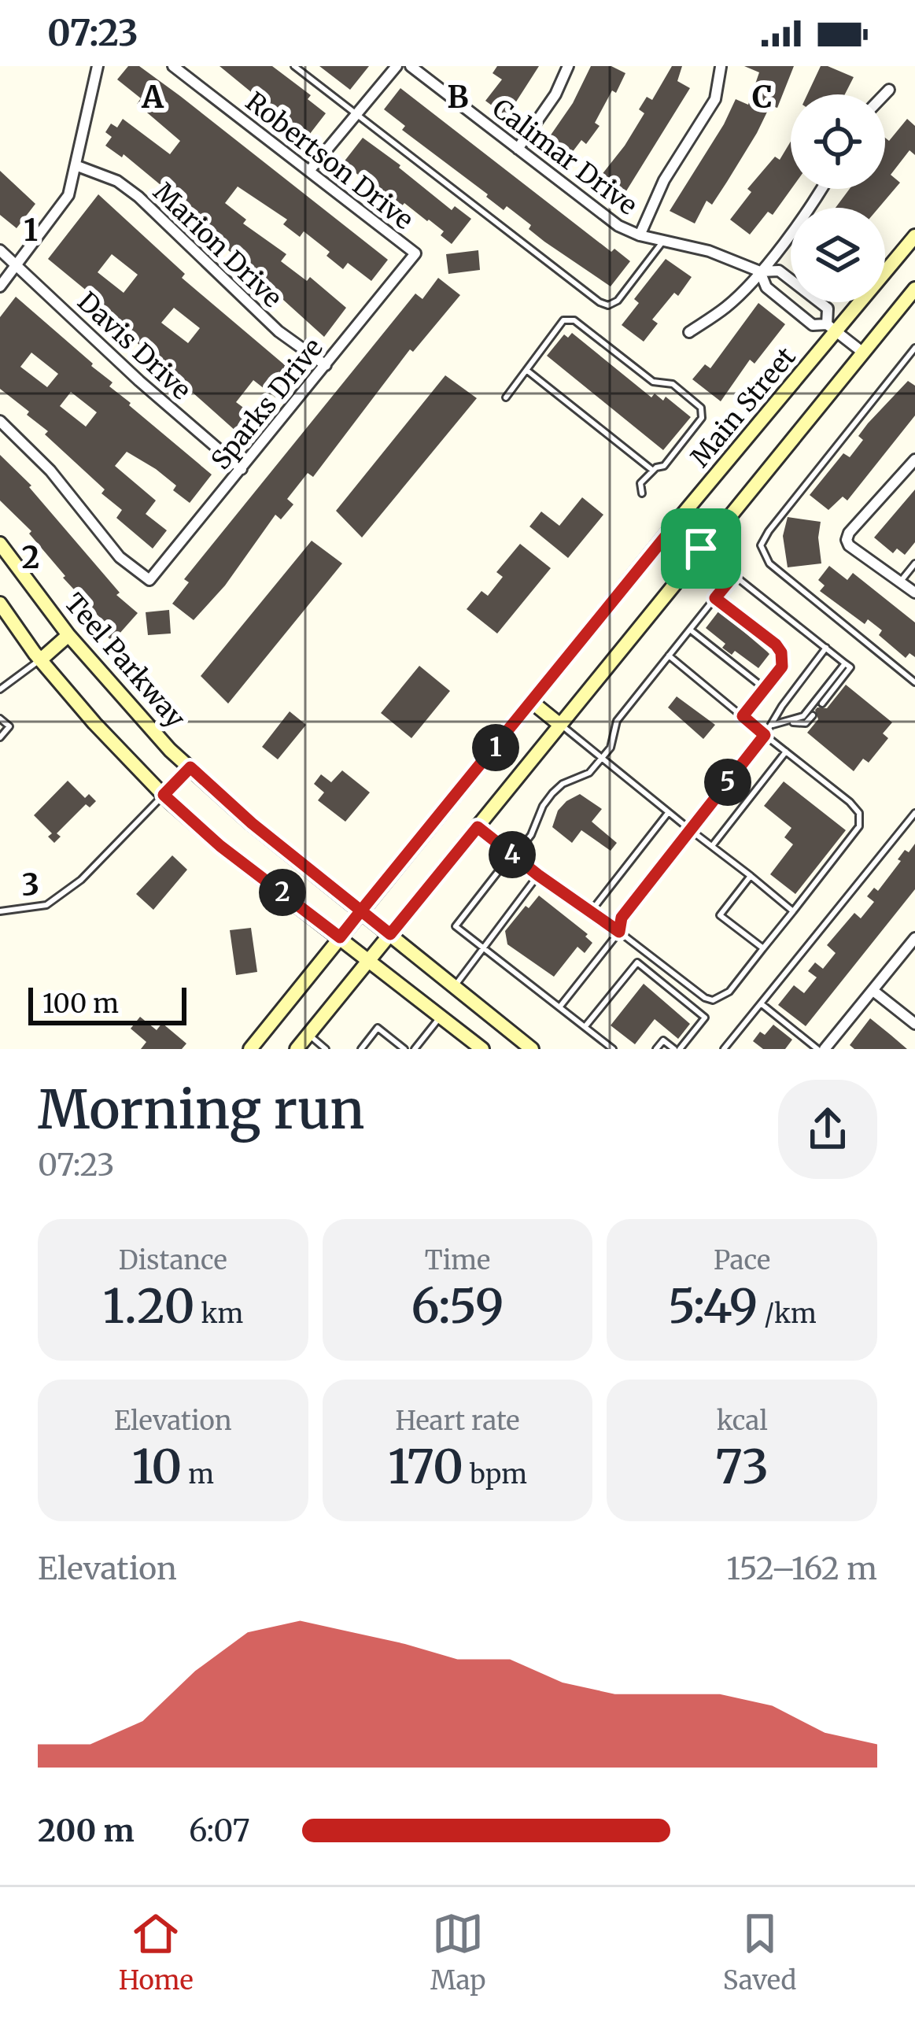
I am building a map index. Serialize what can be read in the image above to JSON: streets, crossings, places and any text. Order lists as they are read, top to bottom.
{
  "streets": {
    "main road": ["Main Street", "Teel Parkway"],
    "street": [
      "Calimar Drive",
      "Robertson Drive",
      "Marion Drive",
      "Davis Drive",
      "Sparks Drive"
    ]
  },
  "crossings": [
    ["Calimar Drive", "Main Street"],
    ["Robertson Drive", "Sparks Drive"],
    ["Marion Drive", "Sparks Drive"],
    ["Davis Drive", "Sparks Drive"],
    ["Main Street", "Teel Parkway"]
  ],
  "scale_bar": "100 m",
  "page": {
    "status": "07:23",
    "pins": [
      "1",
      "5",
      "4",
      "2"
    ],
    "scale": "100 m",
    "heading": ["Morning run", "07:23"],
    "stats": [
      ["Distance", "1.20 km"],
      ["Time", "6:59"],
      ["Pace", "5:49 /km"],
      ["Elevation", "10 m"],
      ["Heart rate", "170 bpm"],
      ["kcal", "73"]
    ],
    "chart": ["Elevation", "152–162 m"],
    "list": [
      {
        "name": "200 m",
        "note": "6:07"
      }
    ],
    "tabs": ["Home", "Map", "Saved"]
  },
  "grid": {
    "columns": ["A", "B", "C"],
    "rows": ["1", "2", "3"]
  }
}
